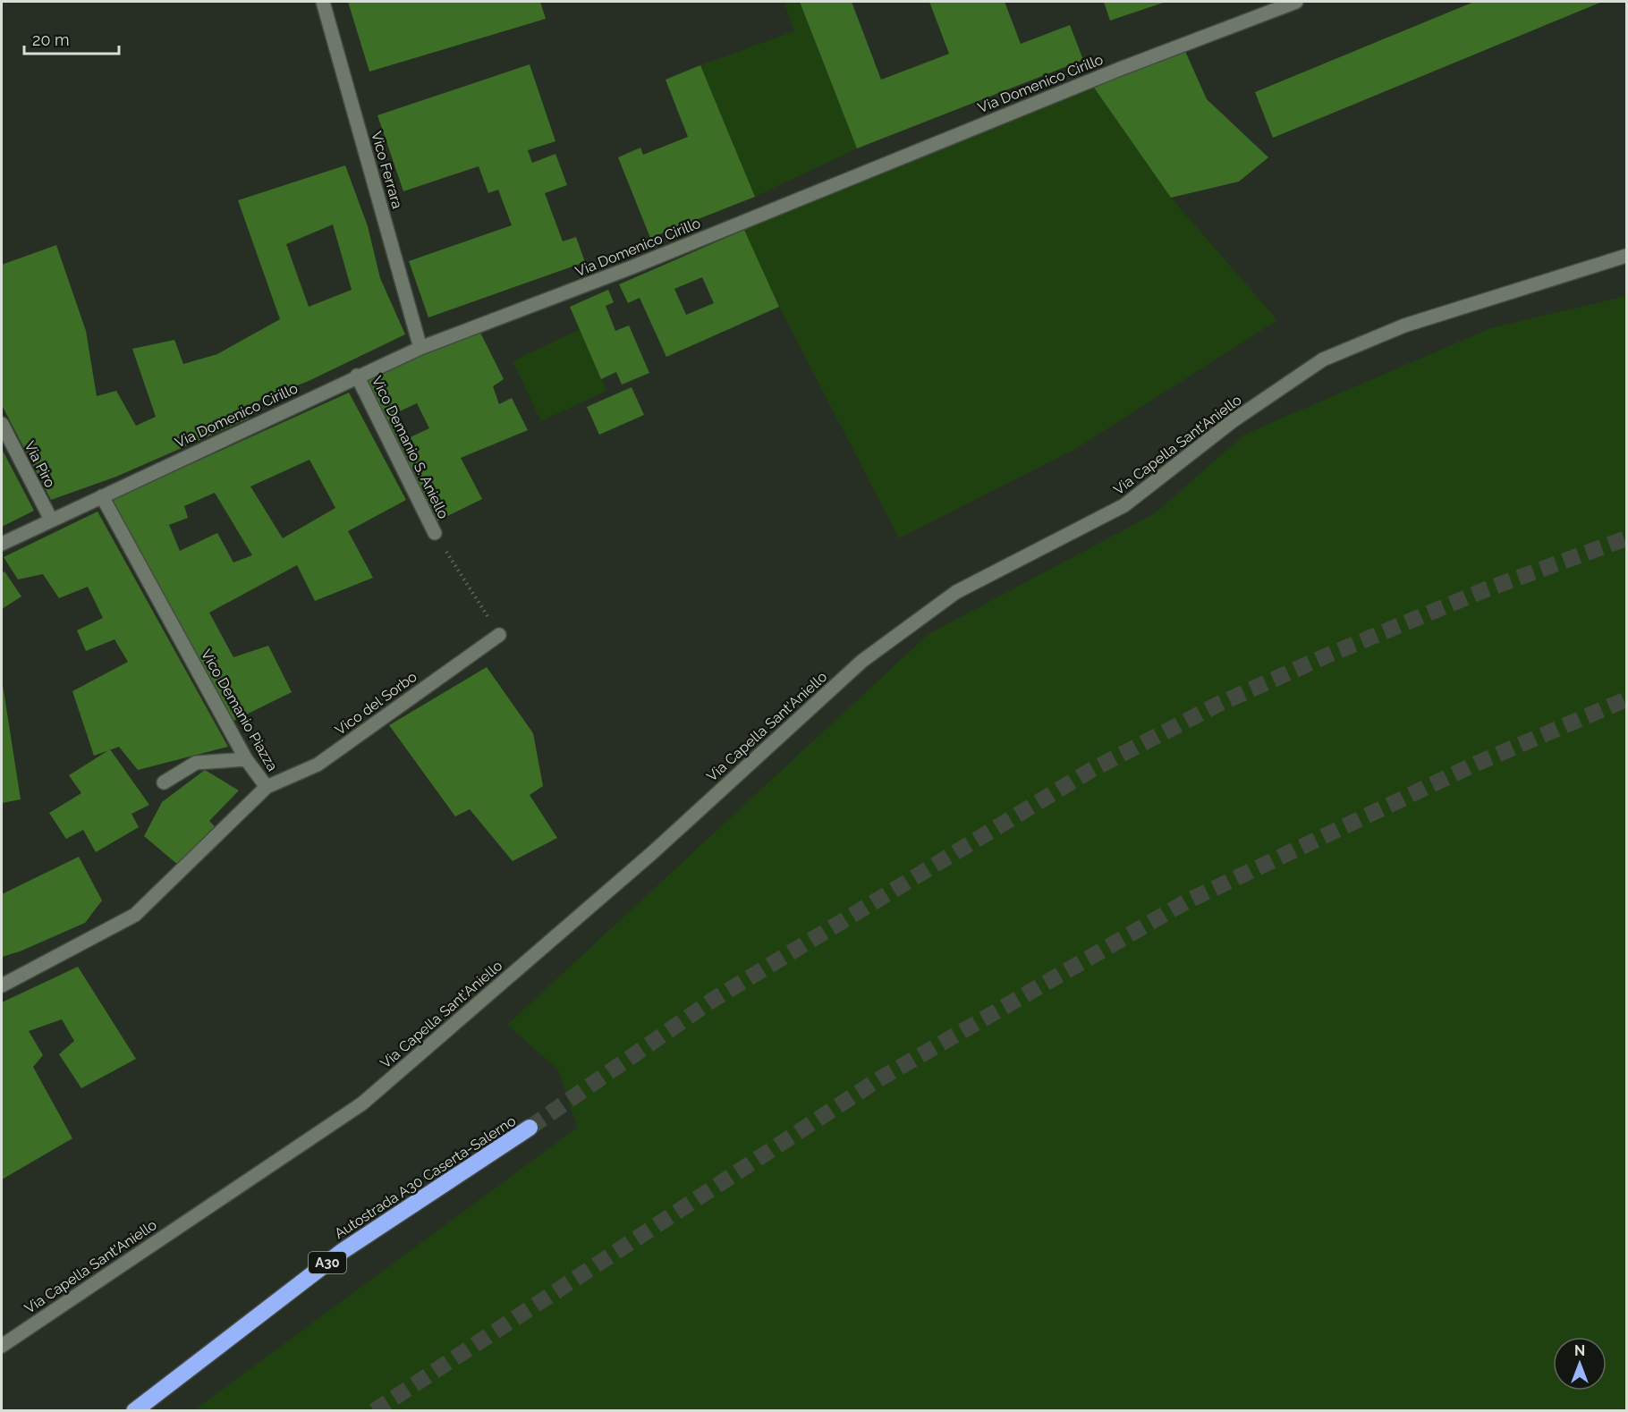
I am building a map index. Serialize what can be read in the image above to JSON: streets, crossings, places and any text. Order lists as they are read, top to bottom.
{
  "streets": {
    "highway": ["Autostrada A30 Caserta-Salerno", "A30"],
    "street": [
      "Via Domenico Cirillo",
      "Vico Ferrara",
      "Via Capella Sant'Aniello",
      "Vico Demanio S. Aniello",
      "Via Piro",
      "Vico del Sorbo",
      "Vico Demanio Piazza"
    ]
  },
  "crossings": [
    ["Via Domenico Cirillo", "Vico Ferrara"],
    ["Via Domenico Cirillo", "Vico Demanio S. Aniello"],
    ["Via Domenico Cirillo", "Via Piro"],
    ["Via Domenico Cirillo", "Vico Demanio Piazza"],
    ["Vico del Sorbo", "Vico Demanio Piazza"]
  ],
  "scale_bar": "20 m",
  "north": "top"
}
